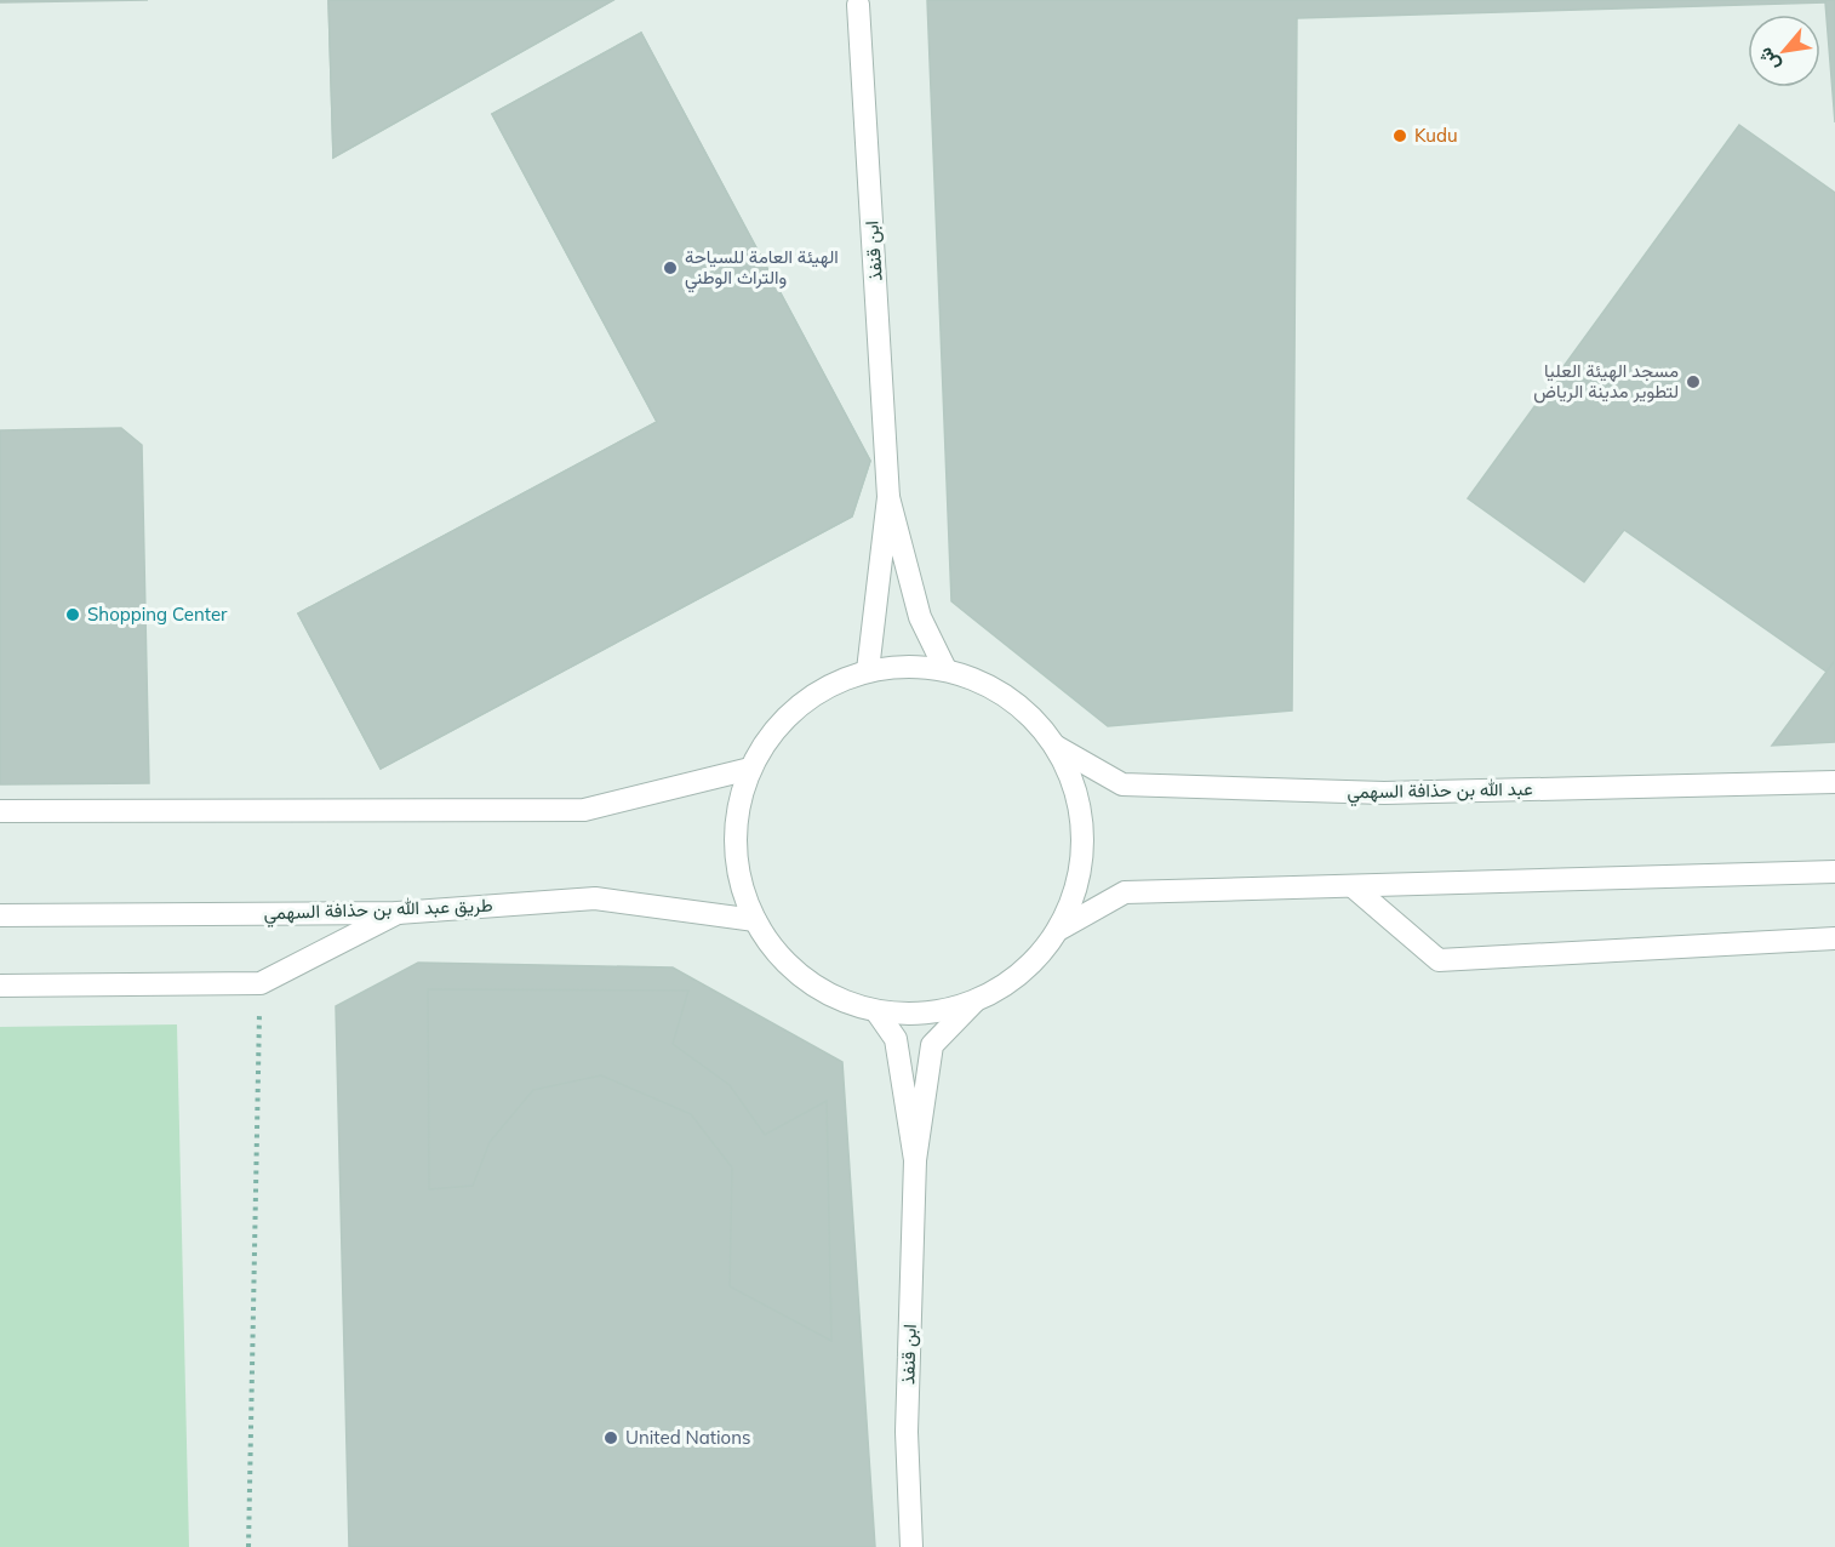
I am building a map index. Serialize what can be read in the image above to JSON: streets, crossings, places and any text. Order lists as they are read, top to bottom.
{
  "streets": {
    "street": ["ابن قنفذ", "عبد الله بن حذافة السهمي", "طريق عبد الله بن حذافة السهمي"]
  },
  "places": [
    "Kudu",
    "الهيئة العامة للسياحة والتراث الوطني",
    "مسجد الهيئة العليا لتطوير مدينة الرياض",
    "Shopping Center",
    "United Nations"
  ],
  "north": "bottom left"
}
